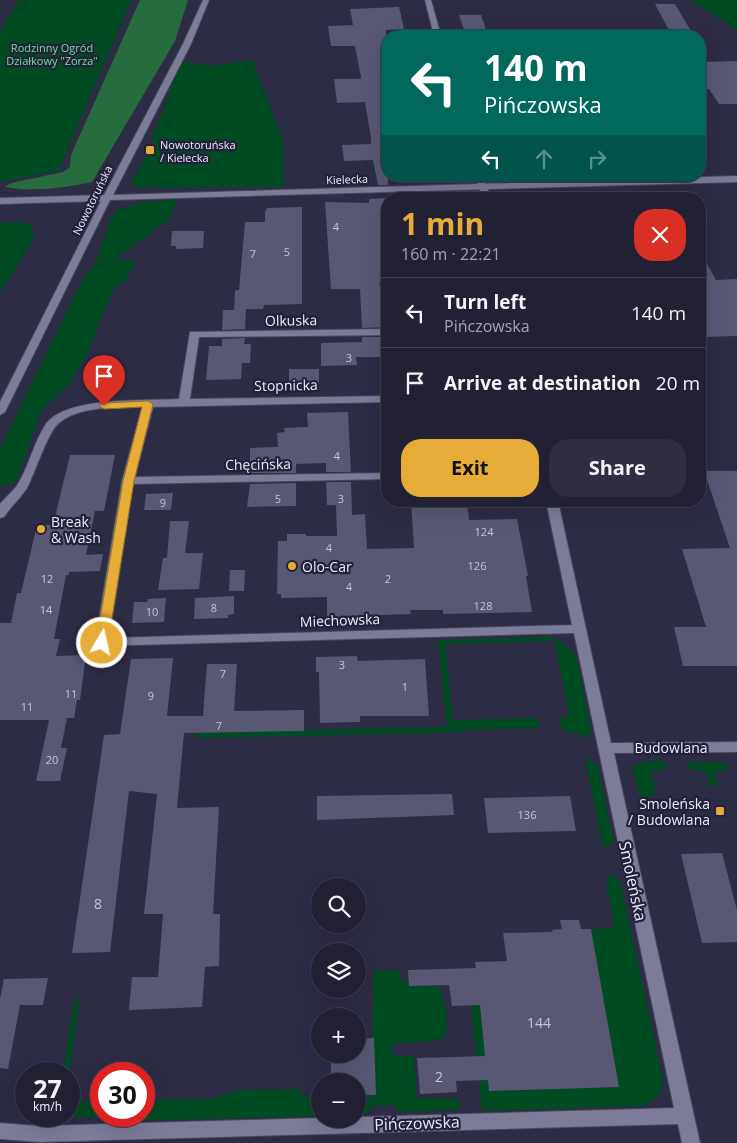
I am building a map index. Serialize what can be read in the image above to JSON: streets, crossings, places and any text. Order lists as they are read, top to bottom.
{
  "streets": {
    "street": [
      "Kielecka",
      "Nowotoruńska",
      "Olkuska",
      "Stopnicka",
      "Chęcińska",
      "Miechowska",
      "Budowlana",
      "Smoleńska",
      "Pińczowska"
    ]
  },
  "crossings": [
    ["Kielecka", "Nowotoruńska"],
    ["Olkuska", "Stopnicka"],
    ["Chęcińska", "Miechowska"],
    ["Miechowska", "Smoleńska"],
    ["Budowlana", "Smoleńska"],
    ["Smoleńska", "Pińczowska"]
  ],
  "parks": ["Rodzinny Ogród Działkowy \"Zorza\""],
  "places": {
    "transit": ["Nowotoruńska / Kielecka", "Smoleńska / Budowlana"],
    "other": ["Break & Wash", "Olo-Car"]
  },
  "house_numbers": [
    "4",
    "5",
    "7",
    "3",
    "4",
    "5",
    "3",
    "9",
    "124",
    "4",
    "126",
    "12",
    "2",
    "4",
    "128",
    "8",
    "14",
    "10",
    "3",
    "7",
    "1",
    "11",
    "9",
    "11",
    "7",
    "20",
    "136",
    "8",
    "144",
    "2"
  ],
  "page": {
    "turn": ["140 m", "Pińczowska"],
    "heading": ["1 min", "160 m · 22:21"],
    "list": [
      {
        "name": "Turn left",
        "note": "Pińczowska",
        "value": "140 m"
      },
      {
        "name": "Arrive at destination",
        "value": "20 m"
      }
    ],
    "buttons": ["Exit", "Share"],
    "map_buttons": ["+", "−"],
    "speed": "27 km/h",
    "limit": "30"
  }
}
